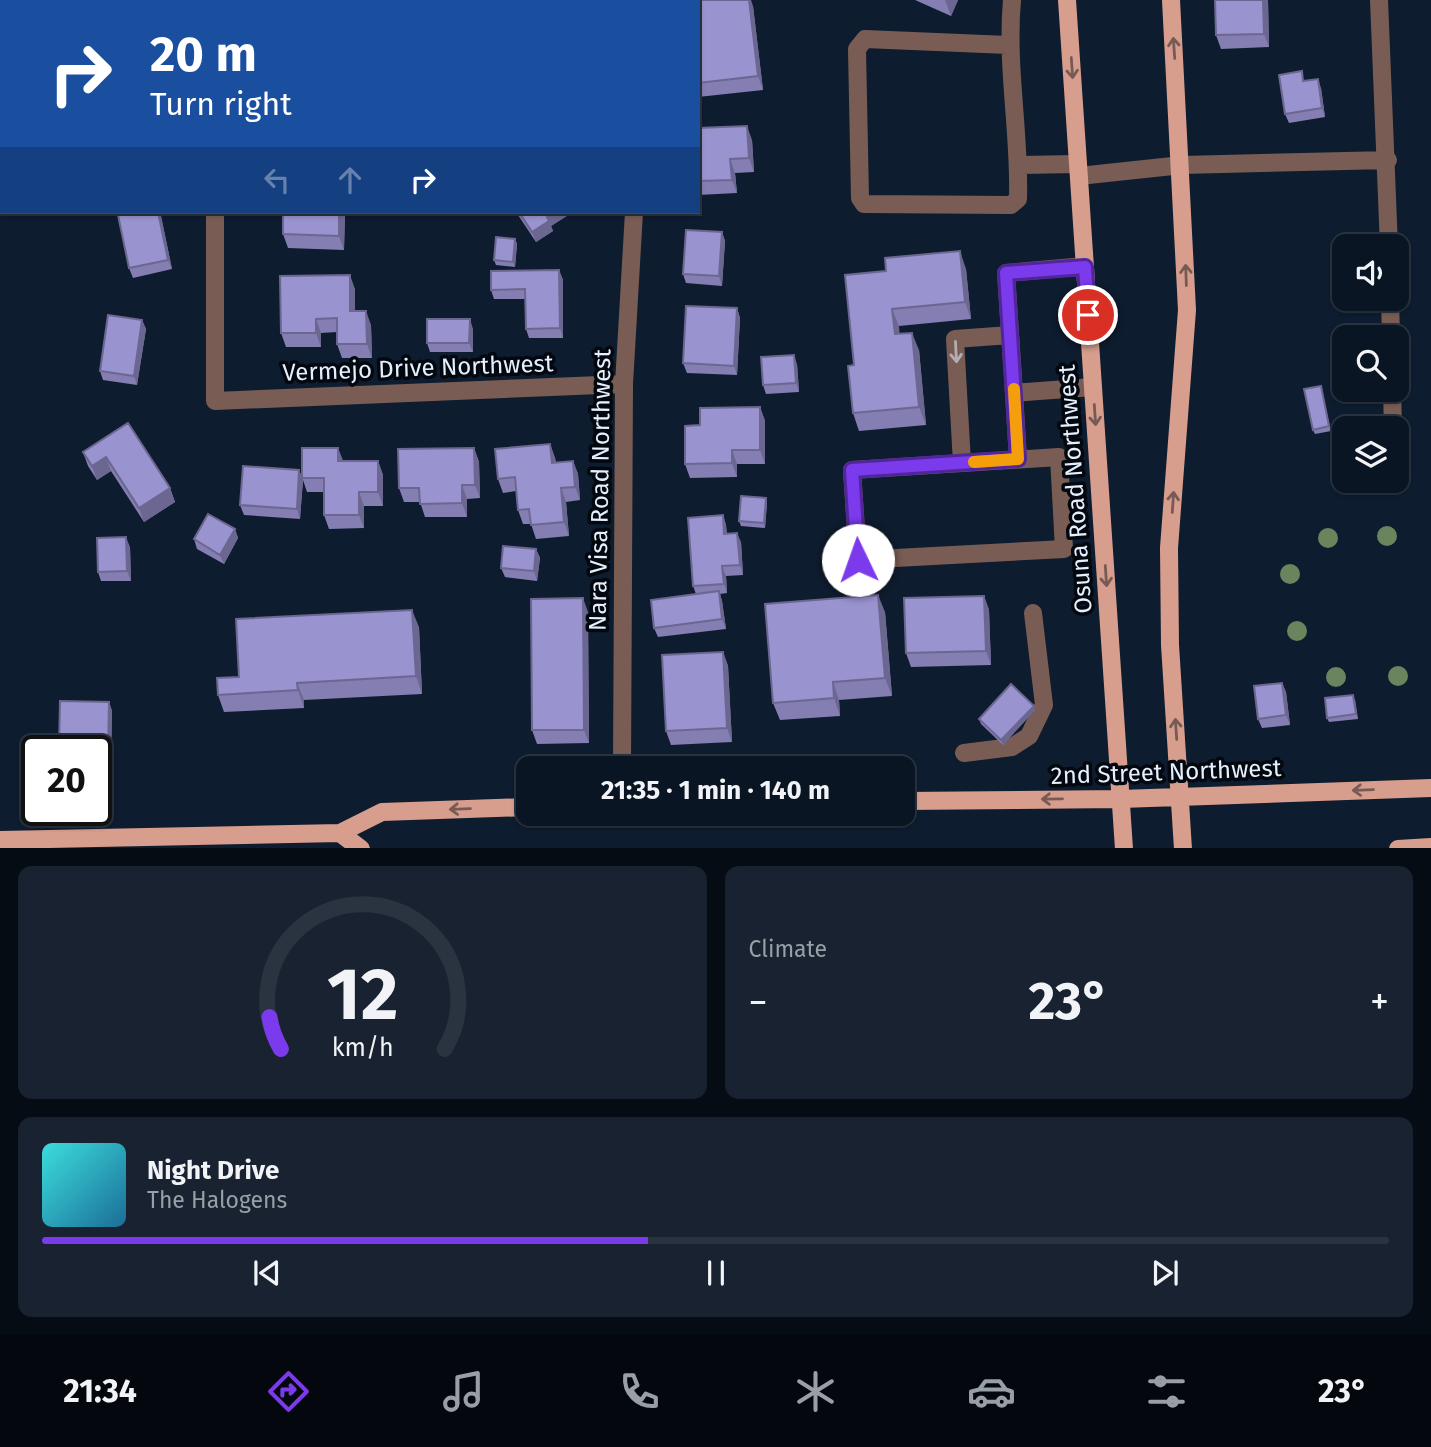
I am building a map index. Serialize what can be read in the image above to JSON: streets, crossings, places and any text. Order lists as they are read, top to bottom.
{
  "streets": {
    "main road": ["Osuna Road Northwest", "2nd Street Northwest"],
    "street": ["Vermejo Drive Northwest", "Nara Visa Road Northwest"]
  },
  "crossings": [
    ["Vermejo Drive Northwest", "Nara Visa Road Northwest"],
    ["Osuna Road Northwest", "2nd Street Northwest"]
  ],
  "one_way": ["2nd Street Northwest"],
  "page": {
    "turn": ["20 m", "Turn right"],
    "limit": "20",
    "trip": "21:35 · 1 min · 140 m",
    "tile": "Climate",
    "heat": ["−", "23°", "+"],
    "song": ["Night Drive", "The Halogens"],
    "tabs": ["21:34", "23°"],
    "gauge": ["12", "km/h"]
  }
}
